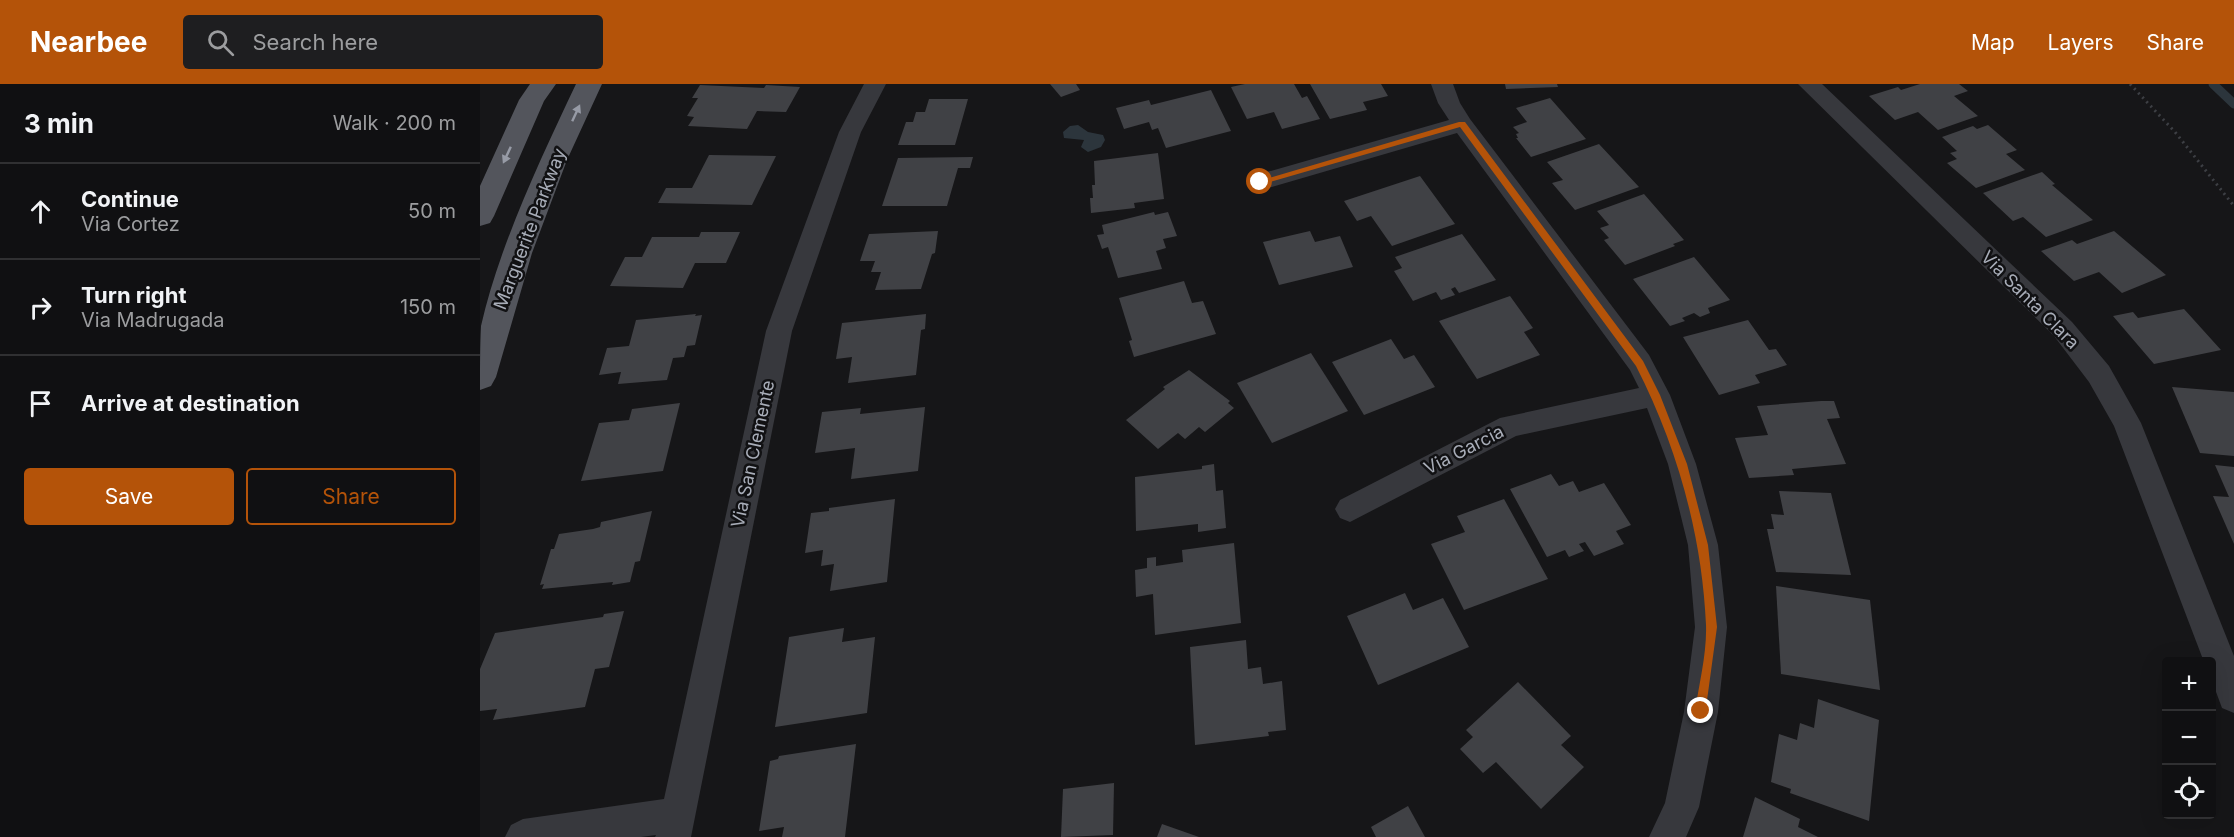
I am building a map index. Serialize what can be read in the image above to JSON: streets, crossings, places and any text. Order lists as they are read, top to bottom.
{
  "streets": {
    "main road": ["Marguerite Parkway"],
    "street": ["Via Santa Clara", "Via Garcia", "Via San Clemente"]
  },
  "page": {
    "header": "Nearbee",
    "search": "Search here",
    "nav": ["Map", "Layers", "Share"],
    "heading": ["3 min", "Walk · 200 m"],
    "list": [
      ["Continue", "Via Cortez", "50 m"],
      ["Turn right", "Via Madrugada", "150 m"],
      "Arrive at destination"
    ],
    "buttons": ["Save", "Share"],
    "map_buttons": ["+", "−"]
  }
}
